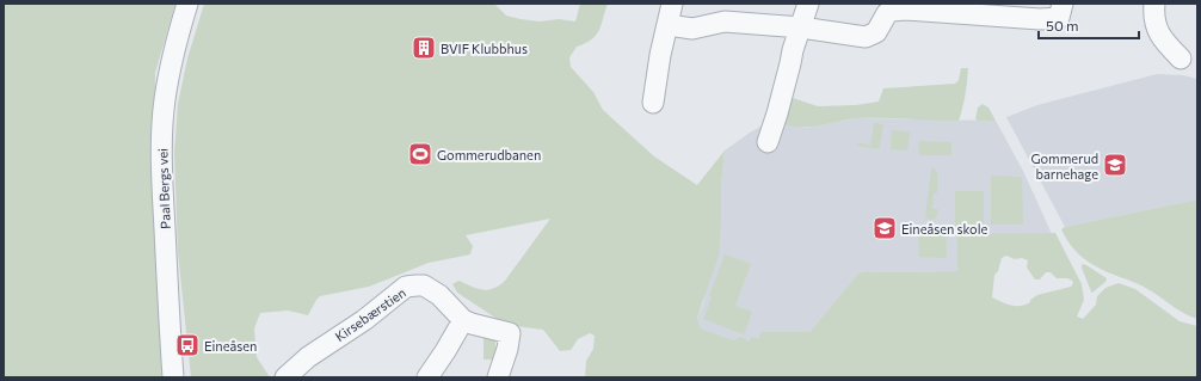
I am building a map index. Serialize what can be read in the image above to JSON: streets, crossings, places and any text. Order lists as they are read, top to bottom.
{
  "streets": {
    "street": ["Paal Bergs vei", "Kirsebærstien"]
  },
  "places": {
    "building": ["BVIF Klubbhus"],
    "sports": ["Gommerudbanen"],
    "school or university": ["Gommerud barnehage", "Eineåsen skole"],
    "bus stop": ["Eineåsen"]
  },
  "scale_bar": "50 m"
}
